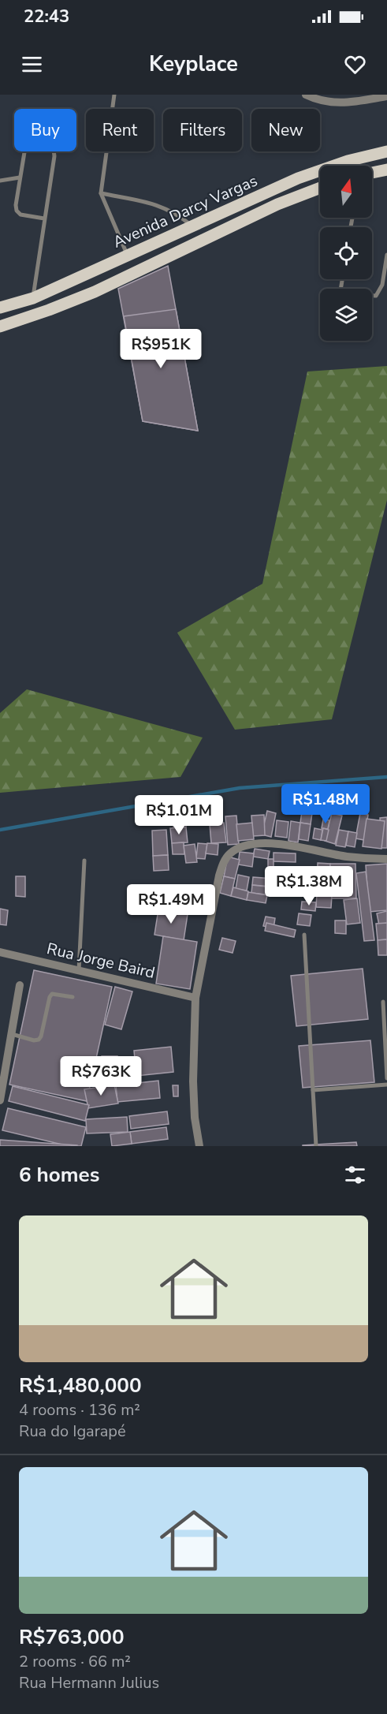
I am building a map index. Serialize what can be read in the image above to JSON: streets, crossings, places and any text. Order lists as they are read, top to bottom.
{
  "streets": {
    "main road": ["Avenida Darcy Vargas"],
    "street": ["Rua Jorge Baird"]
  },
  "north": "top",
  "page": {
    "status": "22:43",
    "header": "Keyplace",
    "chip": [
      "Buy",
      "Rent",
      "Filters",
      "New"
    ],
    "price": [
      "R$951K",
      "R$1.48M",
      "R$1.01M",
      "R$1.38M",
      "R$1.49M",
      "R$763K"
    ],
    "heading": "6 homes",
    "list": [
      {
        "name": "R$1,480,000",
        "note": "4 rooms · 136 m² · Rua do Igarapé"
      },
      {
        "name": "R$763,000",
        "note": "2 rooms · 66 m² · Rua Hermann Julius"
      }
    ]
  }
}
